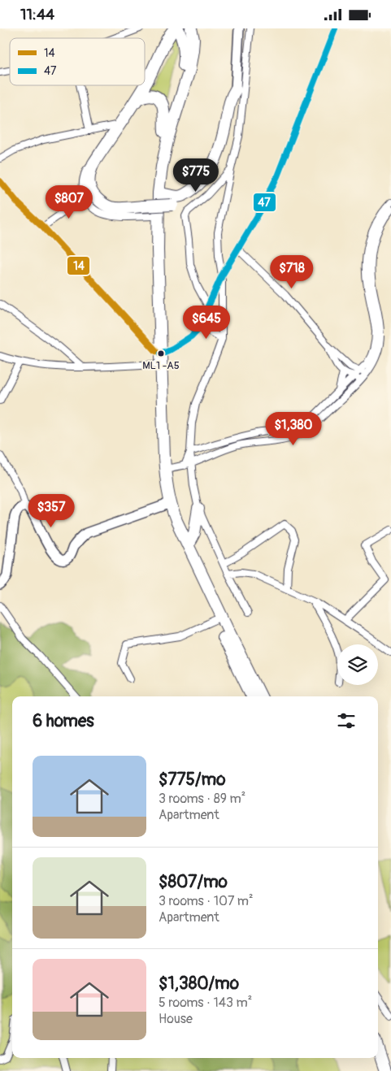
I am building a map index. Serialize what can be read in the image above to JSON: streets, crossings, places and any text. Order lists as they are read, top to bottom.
{
  "places": ["ML1 -A5"],
  "lines": ["transit line 47", "transit line 14"],
  "legend": ["14", "47"],
  "page": {
    "status": "11:44",
    "price": [
      "$775",
      "$807",
      "$718",
      "$645",
      "$1,380",
      "$357"
    ],
    "heading": "6 homes",
    "list": [
      {
        "name": "$775/mo",
        "note": "3 rooms · 89 m² · Apartment"
      },
      {
        "name": "$807/mo",
        "note": "3 rooms · 107 m² · Apartment"
      },
      {
        "name": "$1,380/mo",
        "note": "5 rooms · 143 m² · House"
      }
    ]
  }
}
